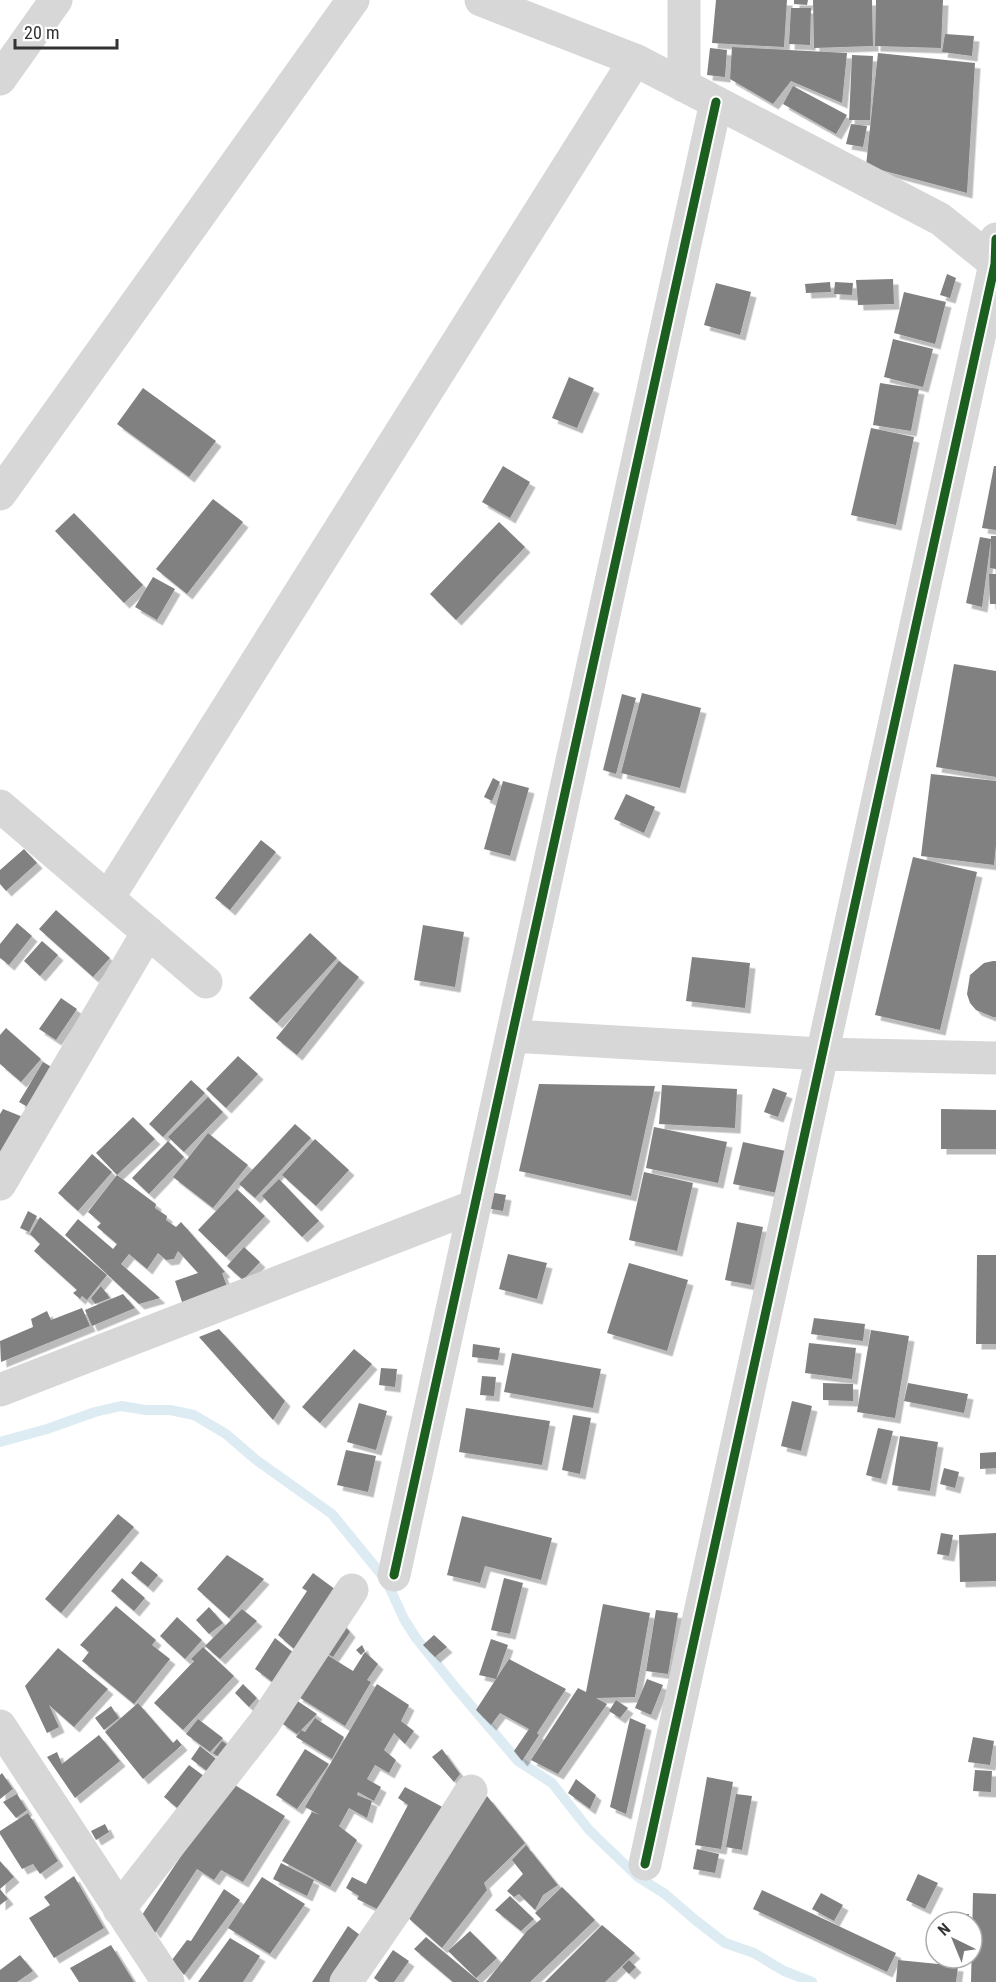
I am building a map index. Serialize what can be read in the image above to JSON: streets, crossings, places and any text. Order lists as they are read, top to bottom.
{
  "scale_bar": "20 m",
  "north": "top left"
}
